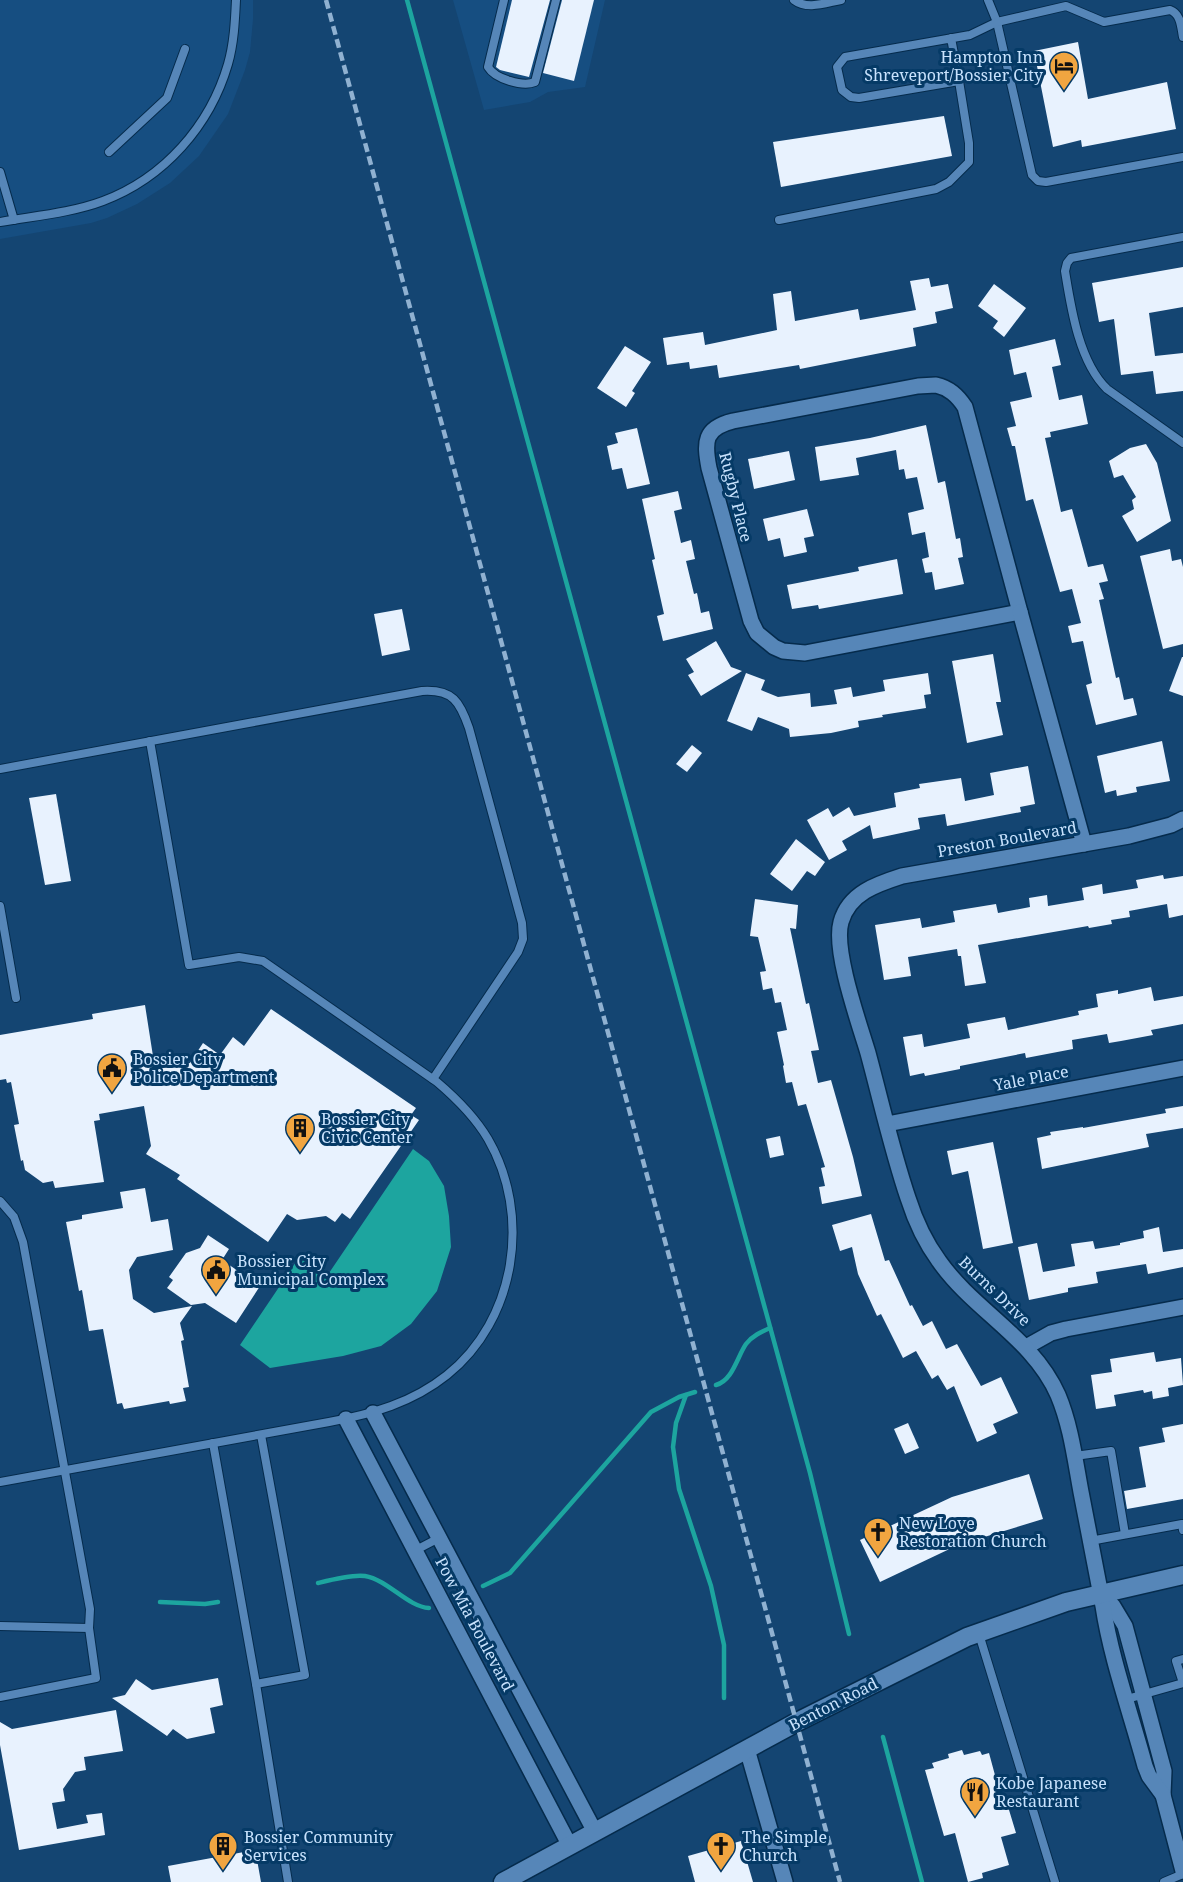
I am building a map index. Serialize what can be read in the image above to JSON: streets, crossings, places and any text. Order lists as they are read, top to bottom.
{
  "streets": {
    "main road": ["Benton Road"],
    "street": [
      "Rugby Place",
      "Preston Boulevard",
      "Yale Place",
      "Burns Drive",
      "Pow Mia Boulevard"
    ]
  },
  "crossings": [
    ["Rugby Place", "Preston Boulevard"],
    ["Preston Boulevard", "Burns Drive"],
    ["Yale Place", "Burns Drive"],
    ["Burns Drive", "Benton Road"],
    ["Pow Mia Boulevard", "Benton Road"]
  ],
  "places": {
    "hotel": ["Hampton Inn Shreveport/Bossier City"],
    "public building": ["Bossier City Police Department", "Bossier City Municipal Complex"],
    "building": ["Bossier City Civic Center", "Bossier Community Services"],
    "church": ["New Love Restoration Church", "The Simple Church"],
    "restaurant": ["Kobe Japanese Restaurant"]
  }
}
